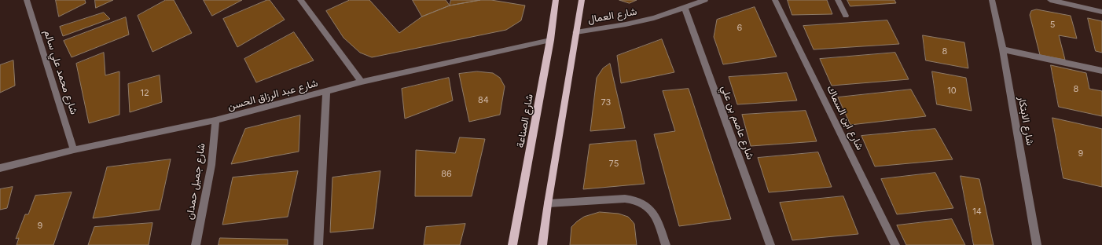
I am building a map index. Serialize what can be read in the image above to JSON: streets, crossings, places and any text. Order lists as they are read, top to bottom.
{
  "streets": {
    "main road": ["شارع الصناعة"],
    "street": [
      "شارع العمال",
      "شارع محمد علي سالم",
      "شارع عبد الرزاق الحسن",
      "شارع ابن السماك",
      "شارع الابتكار",
      "شارع عاصم بن علي",
      "شارع جميل حمدان"
    ]
  },
  "crossings": [
    ["شارع العمال", "شارع عاصم بن علي"],
    ["شارع محمد علي سالم", "شارع عبد الرزاق الحسن"],
    ["شارع عبد الرزاق الحسن", "شارع الصناعة"],
    ["شارع عبد الرزاق الحسن", "شارع جميل حمدان"]
  ],
  "house_numbers": [
    "5",
    "6",
    "8",
    "8",
    "10",
    "12",
    "84",
    "73",
    "9",
    "75",
    "86",
    "14",
    "9"
  ]
}
